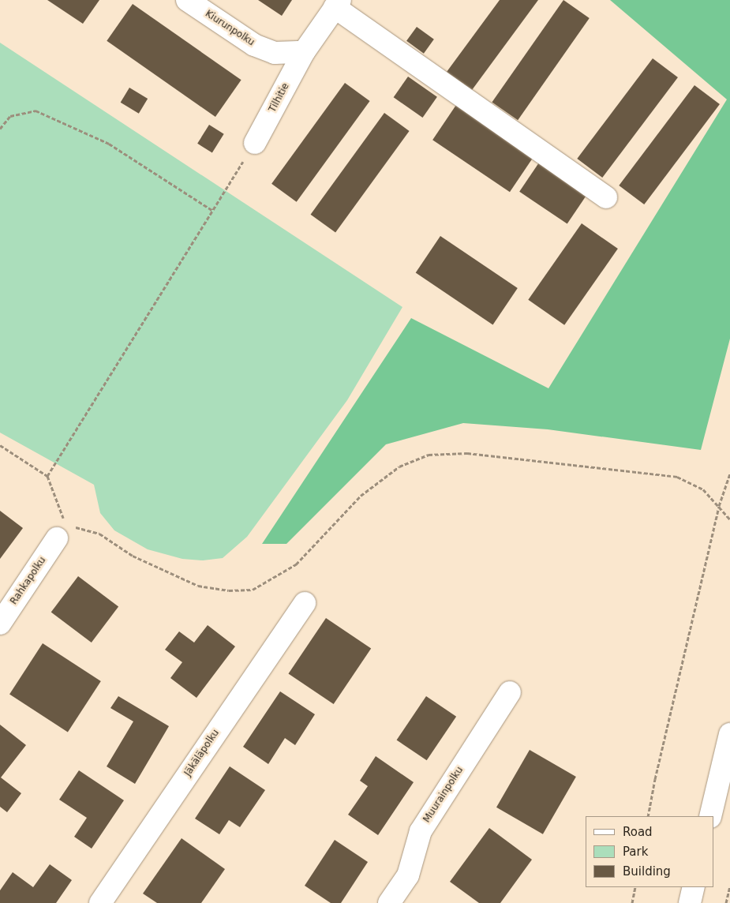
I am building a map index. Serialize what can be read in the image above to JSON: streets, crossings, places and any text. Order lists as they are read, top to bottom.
{
  "streets": {
    "street": [
      "Kiurunpolku",
      "Tilhitie",
      "Rahkapolku",
      "Jäkäläpolku",
      "Muurainpolku"
    ]
  },
  "crossings": [
    ["Kiurunpolku", "Tilhitie"]
  ],
  "legend": ["Road", "Park", "Building"]
}
